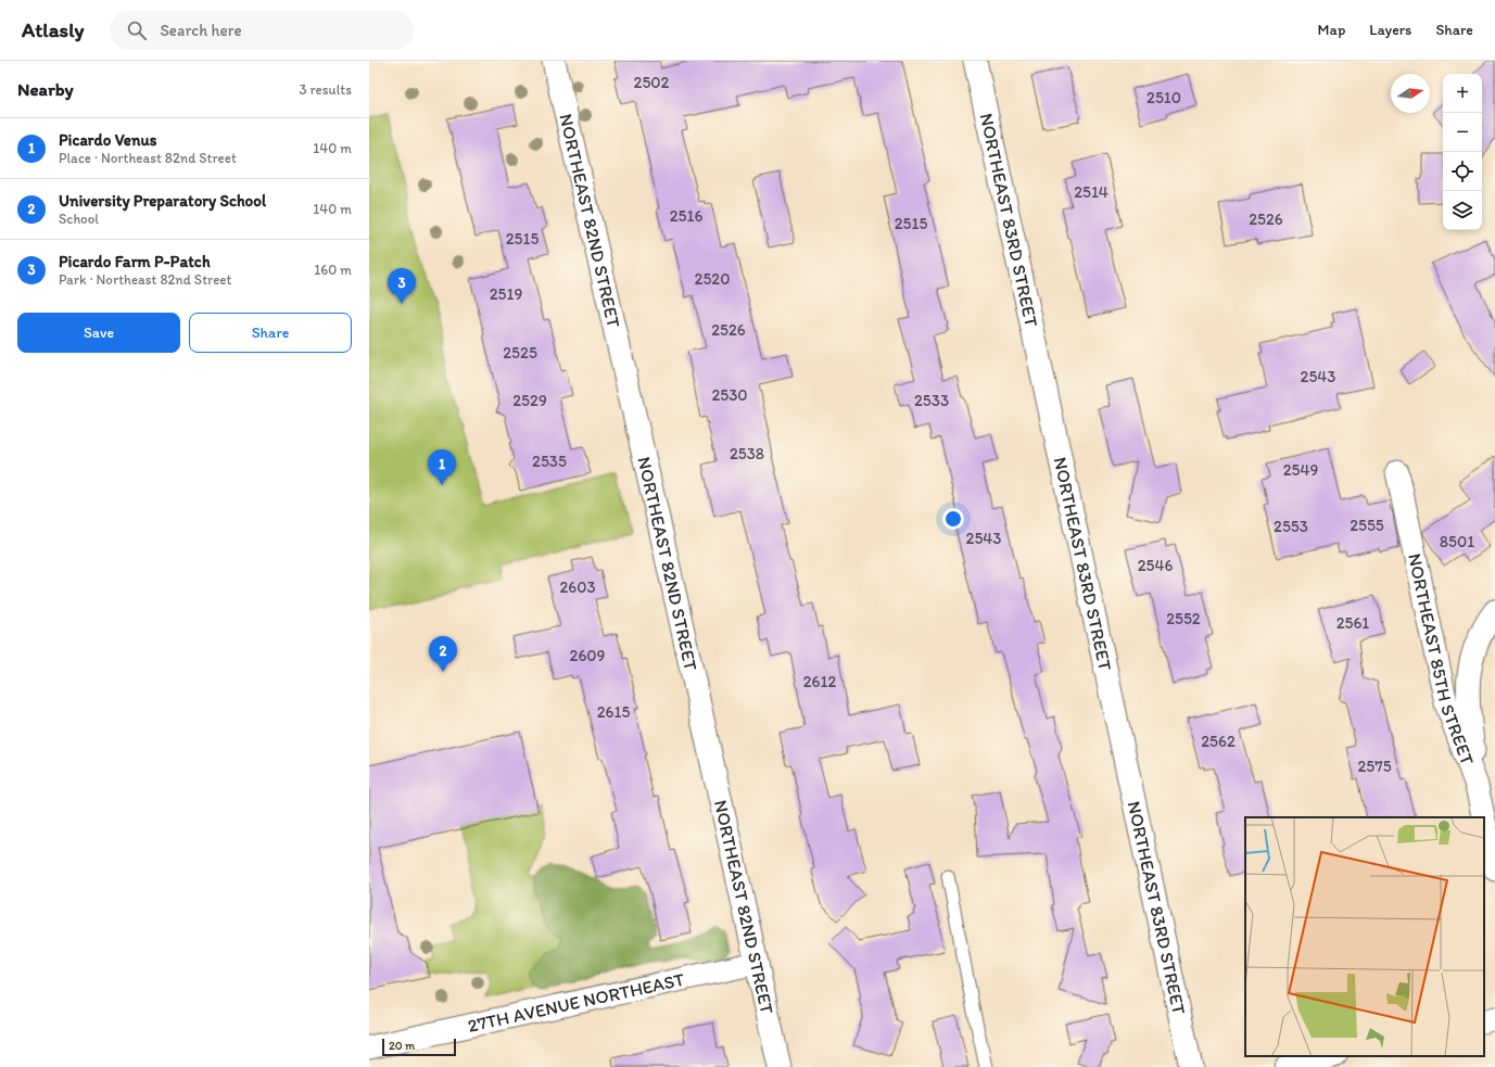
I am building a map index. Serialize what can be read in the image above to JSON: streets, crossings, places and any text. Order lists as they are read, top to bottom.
{
  "streets": {
    "street": [
      "NORTHEAST 82ND STREET",
      "NORTHEAST 83RD STREET",
      "NORTHEAST 85TH STREET",
      "27TH AVENUE NORTHEAST"
    ]
  },
  "crossings": [
    ["NORTHEAST 82ND STREET", "27TH AVENUE NORTHEAST"]
  ],
  "house_numbers": [
    "2502",
    "2510",
    "2514",
    "2516",
    "2526",
    "2515",
    "2515",
    "2520",
    "2519",
    "2526",
    "2525",
    "2543",
    "2530",
    "2529",
    "2533",
    "2538",
    "2535",
    "2549",
    "2555",
    "2553",
    "2543",
    "8501",
    "2546",
    "2603",
    "2552",
    "2561",
    "2609",
    "2612",
    "2615",
    "2562",
    "2575"
  ],
  "scale_bar": "20 m",
  "north": "right",
  "page": {
    "header": "Atlasly",
    "search": "Search here",
    "nav": ["Map", "Layers", "Share"],
    "heading": ["Nearby", "3 results"],
    "map_buttons": ["+", "−"],
    "list": [
      {
        "mark": "1",
        "name": "Picardo Venus",
        "note": "Place · Northeast 82nd Street",
        "value": "140 m"
      },
      {
        "mark": "2",
        "name": "University Preparatory School",
        "note": "School",
        "value": "140 m"
      },
      {
        "mark": "3",
        "name": "Picardo Farm P-Patch",
        "note": "Park · Northeast 82nd Street",
        "value": "160 m"
      }
    ],
    "pins": ["3", "1", "2"],
    "buttons": ["Save", "Share"],
    "scale": "20 m"
  }
}
